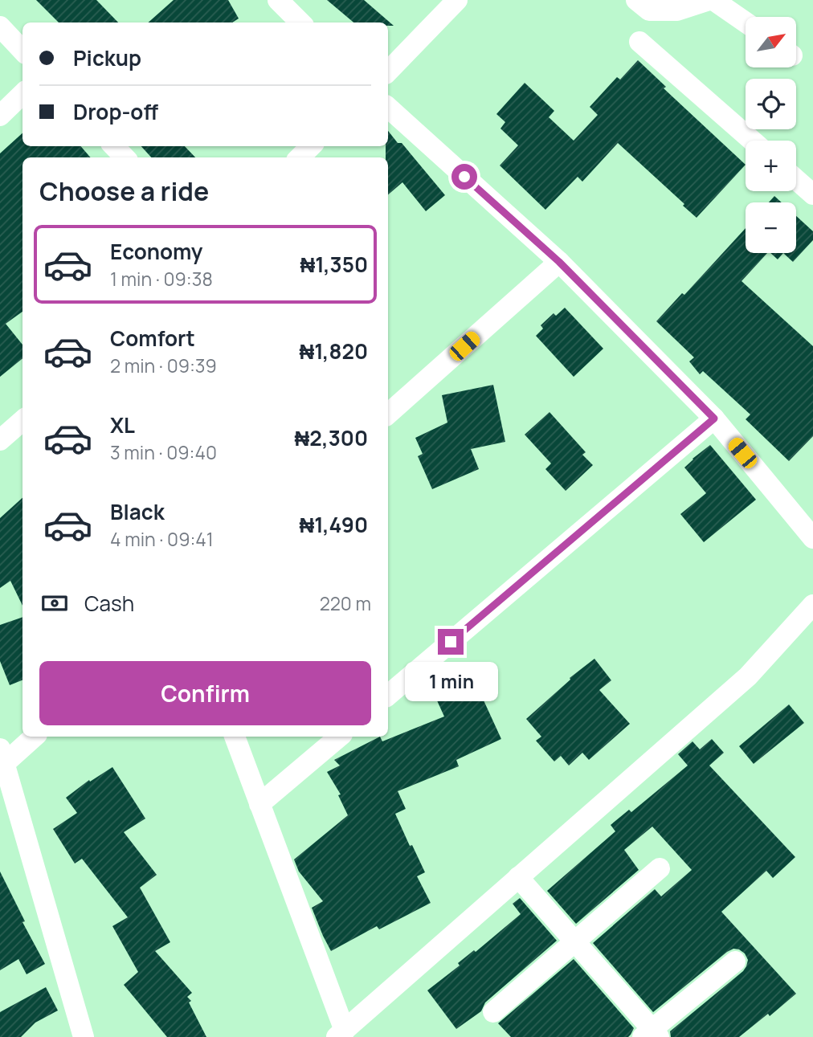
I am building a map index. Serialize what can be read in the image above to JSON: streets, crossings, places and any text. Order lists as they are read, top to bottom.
{
  "north": "top right",
  "page": {
    "map_buttons": ["+", "−"],
    "banner": ["Pickup", "Drop-off"],
    "heading": "Choose a ride",
    "list": [
      {
        "name": "Economy",
        "note": "1 min · 09:38",
        "value": "₦1,350"
      },
      {
        "name": "Comfort",
        "note": "2 min · 09:39",
        "value": "₦1,820"
      },
      {
        "name": "XL",
        "note": "3 min · 09:40",
        "value": "₦2,300"
      },
      {
        "name": "Black",
        "note": "4 min · 09:41",
        "value": "₦1,490"
      }
    ],
    "pay": ["Cash", "220 m"],
    "buttons": "Confirm",
    "bubble": "1 min"
  }
}
